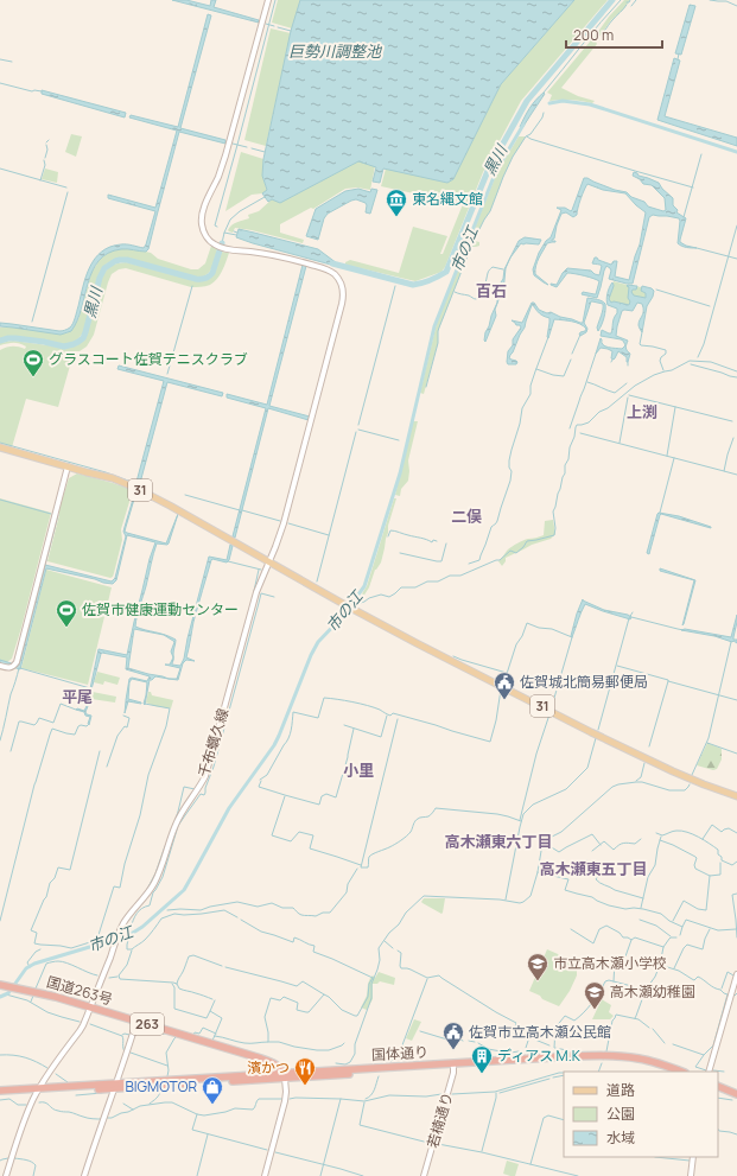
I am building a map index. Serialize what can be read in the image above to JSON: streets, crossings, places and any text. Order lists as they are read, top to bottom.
{
  "streets": {
    "highway": ["国道263号", "263", "国体通り"],
    "main road": ["31"],
    "street": ["千布蠣久線", "若楠通り"]
  },
  "crossings": [
    ["31", "千布蠣久線"],
    ["千布蠣久線", "国道263号"],
    ["国道263号", "国体通り"],
    ["国体通り", "若楠通り"]
  ],
  "districts": [
    "百石",
    "上渕",
    "二俣",
    "平尾",
    "小里",
    "高木瀬東六丁目",
    "高木瀬東五丁目"
  ],
  "water": ["巨勢川調整池", "黒川", "市の江"],
  "places": {
    "museum": ["東名縄文館"],
    "sports": ["グラスコート佐賀テニスクラブ", "佐賀市健康運動センター"],
    "public building": ["佐賀城北簡易郵便局", "佐賀市立高木瀬公民館"],
    "school or university": ["市立高木瀬小学校", "高木瀬幼稚園"],
    "building": ["ディアス M.K"],
    "restaurant": ["濱かつ"],
    "shop": ["BIGMOTOR"]
  },
  "legend": ["道路", "公園", "水域"],
  "scale_bar": "200 m"
}
